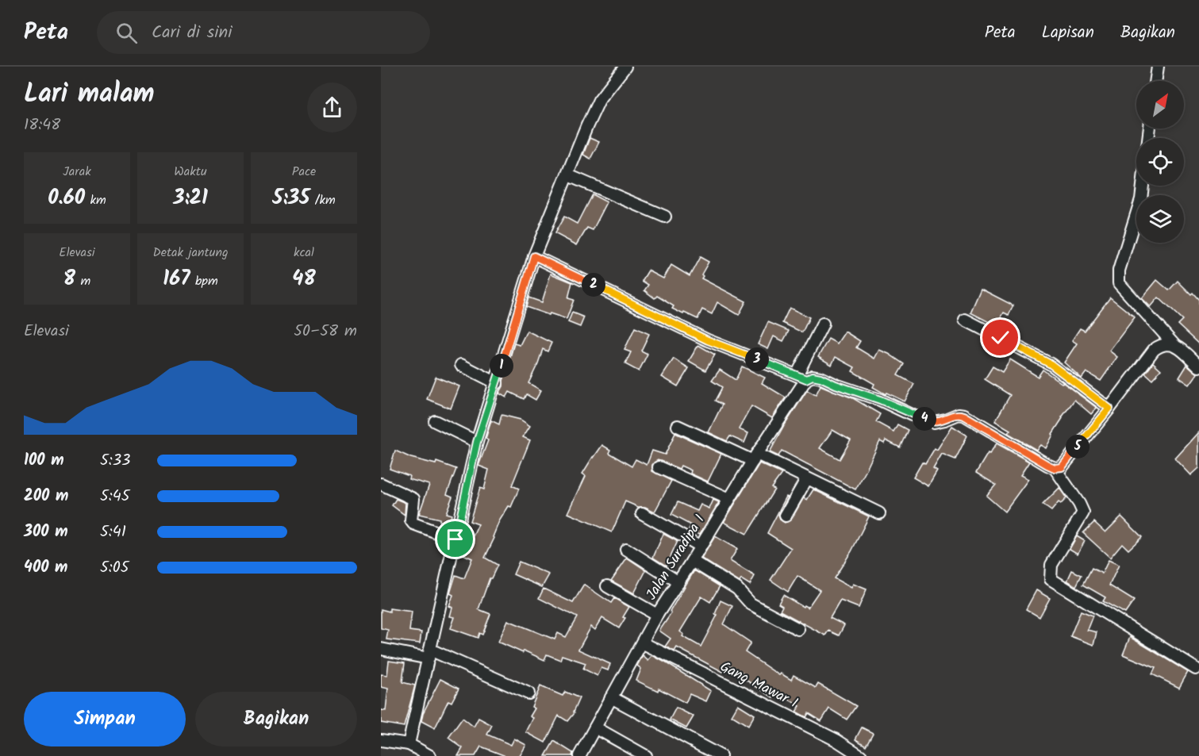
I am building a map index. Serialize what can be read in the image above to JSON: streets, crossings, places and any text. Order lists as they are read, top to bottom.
{
  "streets": {
    "street": ["Jalan Suradipa I", "Gang Mawar I"]
  },
  "crossings": [
    ["Jalan Suradipa I", "Gang Mawar I"]
  ],
  "north": "top right",
  "page": {
    "header": "Peta",
    "search": "Cari di sini",
    "nav": ["Peta", "Lapisan", "Bagikan"],
    "heading": ["Lari malam", "18:48"],
    "stats": [
      ["Jarak", "0.60 km"],
      ["Waktu", "3:21"],
      ["Pace", "5:35 /km"],
      ["Elevasi", "8 m"],
      ["Detak jantung", "167 bpm"],
      ["kcal", "48"]
    ],
    "pins": [
      "2",
      "3",
      "1",
      "4",
      "5"
    ],
    "chart": ["Elevasi", "50–58 m"],
    "list": [
      {
        "name": "100 m",
        "note": "5:33"
      },
      {
        "name": "200 m",
        "note": "5:45"
      },
      {
        "name": "300 m",
        "note": "5:41"
      },
      {
        "name": "400 m",
        "note": "5:05"
      }
    ],
    "buttons": ["Simpan", "Bagikan"]
  }
}
